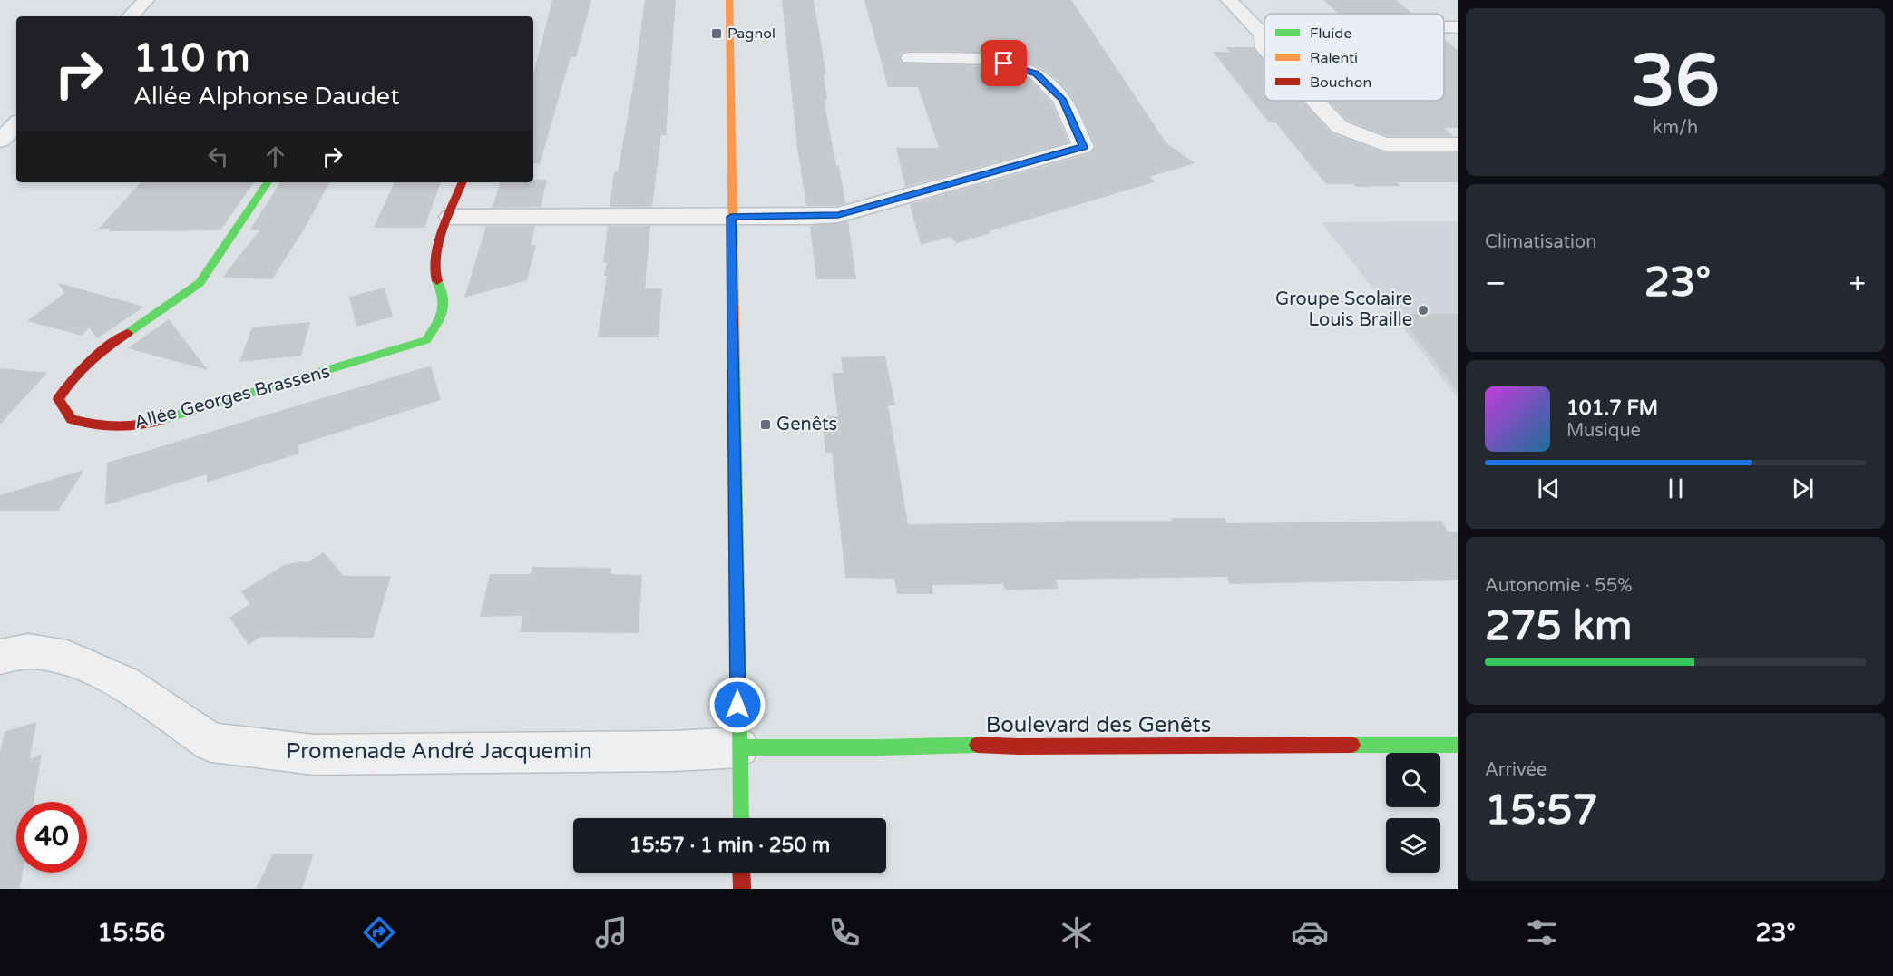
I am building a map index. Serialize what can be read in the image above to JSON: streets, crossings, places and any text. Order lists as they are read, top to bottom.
{
  "streets": {
    "street": ["Allée Georges Brassens", "Boulevard des Genêts", "Promenade André Jacquemin"]
  },
  "crossings": [
    ["Boulevard des Genêts", "Promenade André Jacquemin"]
  ],
  "places": {
    "transit": ["Pagnol", "Genêts"],
    "other": ["Groupe Scolaire Louis Braille"]
  },
  "legend": ["Fluide", "Ralenti", "Bouchon"],
  "page": {
    "tile": [
      ["36", "km/h"],
      "Climatisation",
      ["Autonomie · 55%", "275 km"],
      ["Arrivée", "15:57"]
    ],
    "turn": ["110 m", "Allée Alphonse Daudet"],
    "heat": ["−", "23°", "+"],
    "song": ["101.7 FM", "Musique"],
    "limit": "40",
    "trip": "15:57 · 1 min · 250 m",
    "tabs": ["15:56", "23°"]
  }
}
